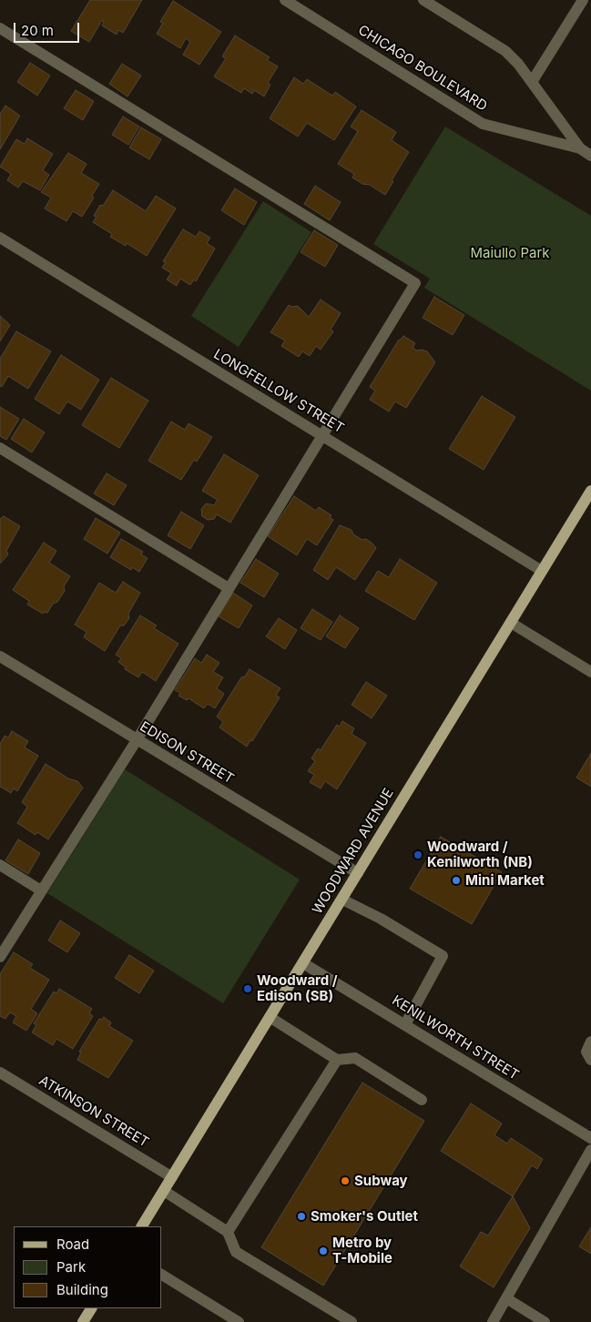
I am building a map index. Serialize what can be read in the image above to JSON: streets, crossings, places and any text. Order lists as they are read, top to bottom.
{
  "streets": {
    "main road": ["WOODWARD AVENUE"],
    "street": [
      "CHICAGO BOULEVARD",
      "LONGFELLOW STREET",
      "EDISON STREET",
      "KENILWORTH STREET",
      "ATKINSON STREET"
    ]
  },
  "crossings": [
    ["LONGFELLOW STREET", "WOODWARD AVENUE"],
    ["EDISON STREET", "WOODWARD AVENUE"],
    ["WOODWARD AVENUE", "KENILWORTH STREET"],
    ["WOODWARD AVENUE", "ATKINSON STREET"]
  ],
  "parks": ["Maiullo Park"],
  "places": [
    "Woodward / Kenilworth (NB)",
    "Mini Market",
    "Woodward / Edison (SB)",
    "Subway",
    "Smoker's Outlet",
    "Metro by T-Mobile"
  ],
  "legend": ["Road", "Park", "Building"],
  "scale_bar": "20 m"
}
